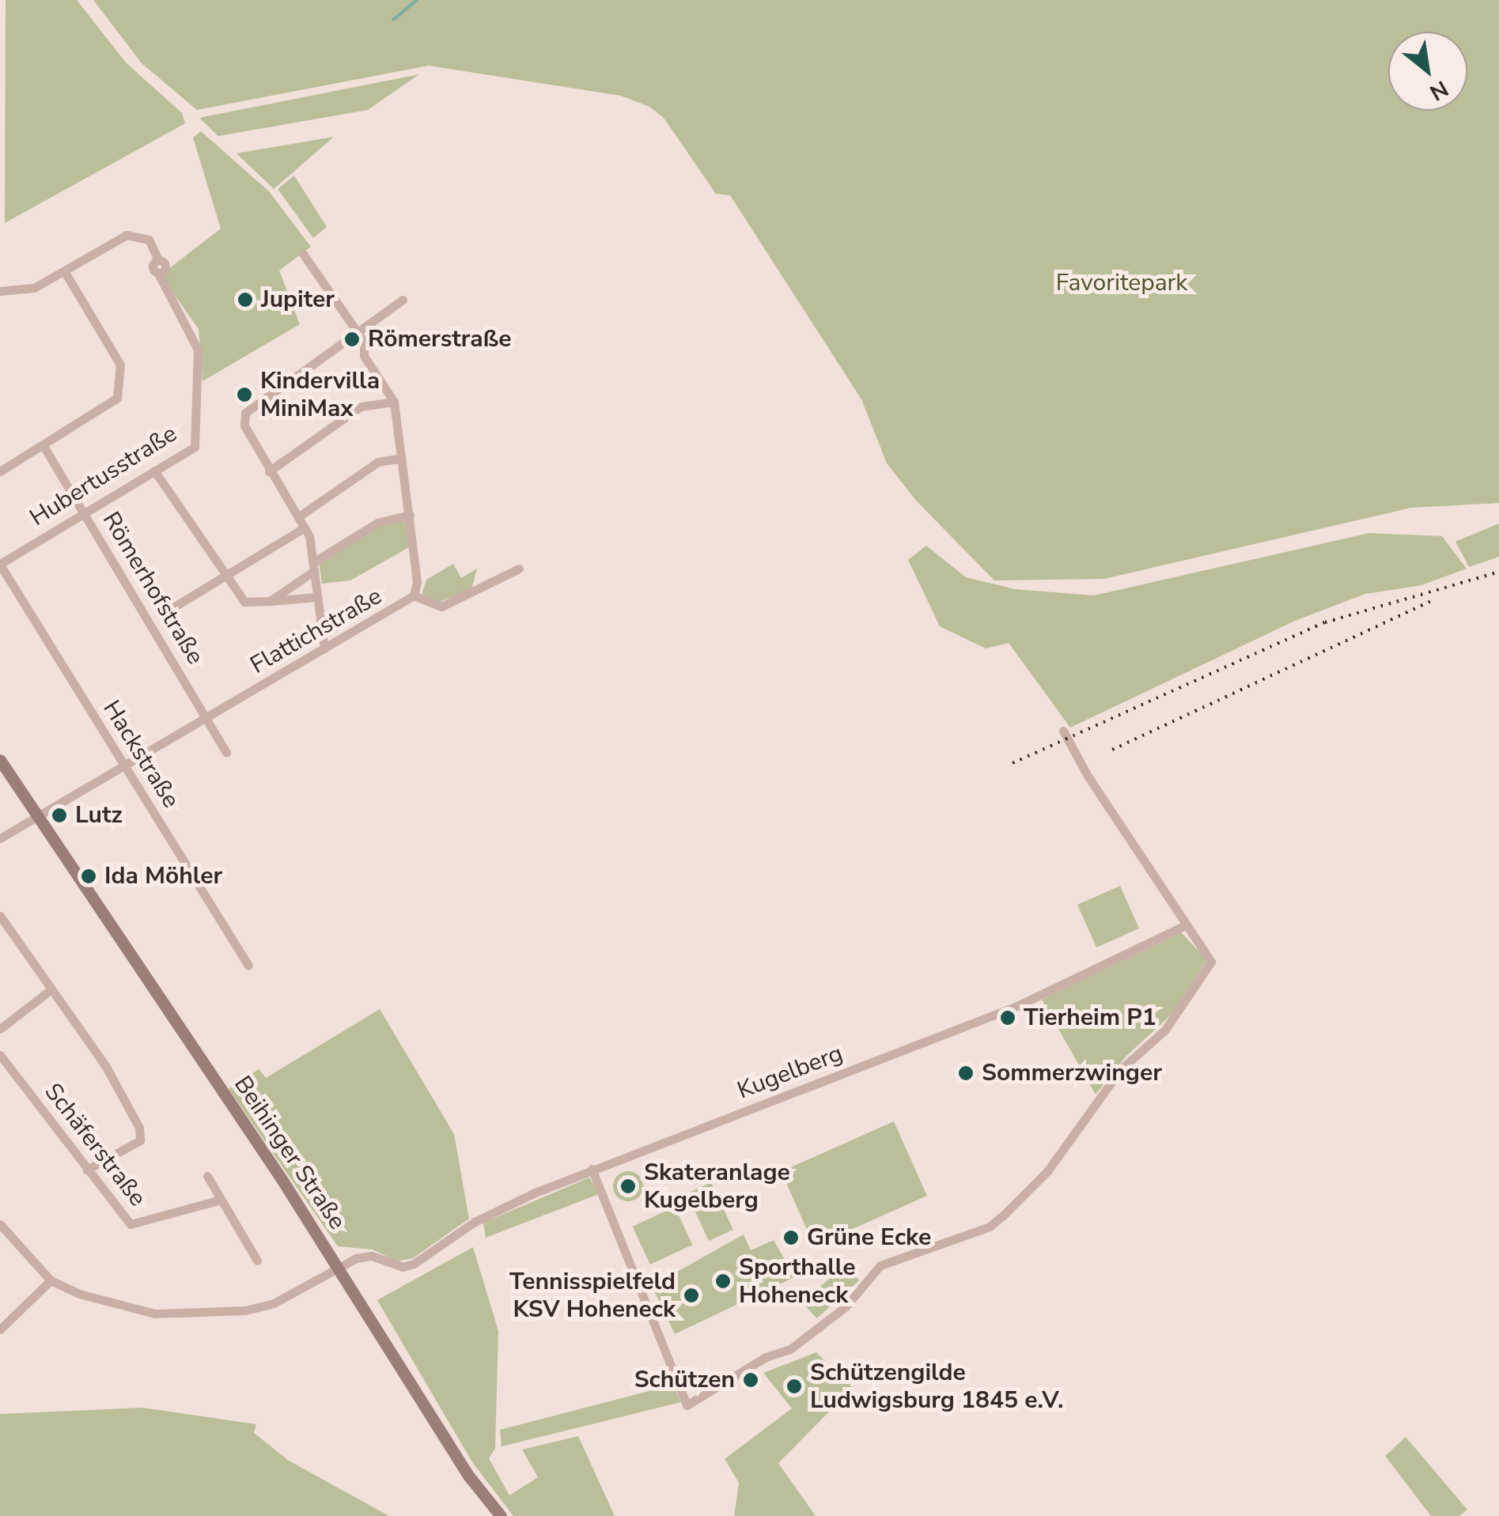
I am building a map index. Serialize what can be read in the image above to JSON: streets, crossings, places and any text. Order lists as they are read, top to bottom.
{
  "streets": {
    "main road": ["Beihinger Straße"],
    "street": [
      "Hubertusstraße",
      "Römerhofstraße",
      "Flattichstraße",
      "Hackstraße",
      "Kugelberg",
      "Schäferstraße"
    ]
  },
  "crossings": [
    ["Hubertusstraße", "Römerhofstraße"],
    ["Hubertusstraße", "Hackstraße"],
    ["Römerhofstraße", "Flattichstraße"],
    ["Flattichstraße", "Hackstraße"],
    ["Flattichstraße", "Beihinger Straße"],
    ["Kugelberg", "Beihinger Straße"]
  ],
  "parks": ["Favoritepark"],
  "places": [
    "Jupiter",
    "Römerstraße",
    "Kindervilla MiniMax",
    "Lutz",
    "Ida Möhler",
    "Tierheim P1",
    "Sommerzwinger",
    "Skateranlage Kugelberg",
    "Grüne Ecke",
    "Sporthalle Hoheneck",
    "Tennisspielfeld KSV Hoheneck",
    "Schützen",
    "Schützengilde Ludwigsburg 1845 e.V."
  ],
  "north": "bottom right"
}
